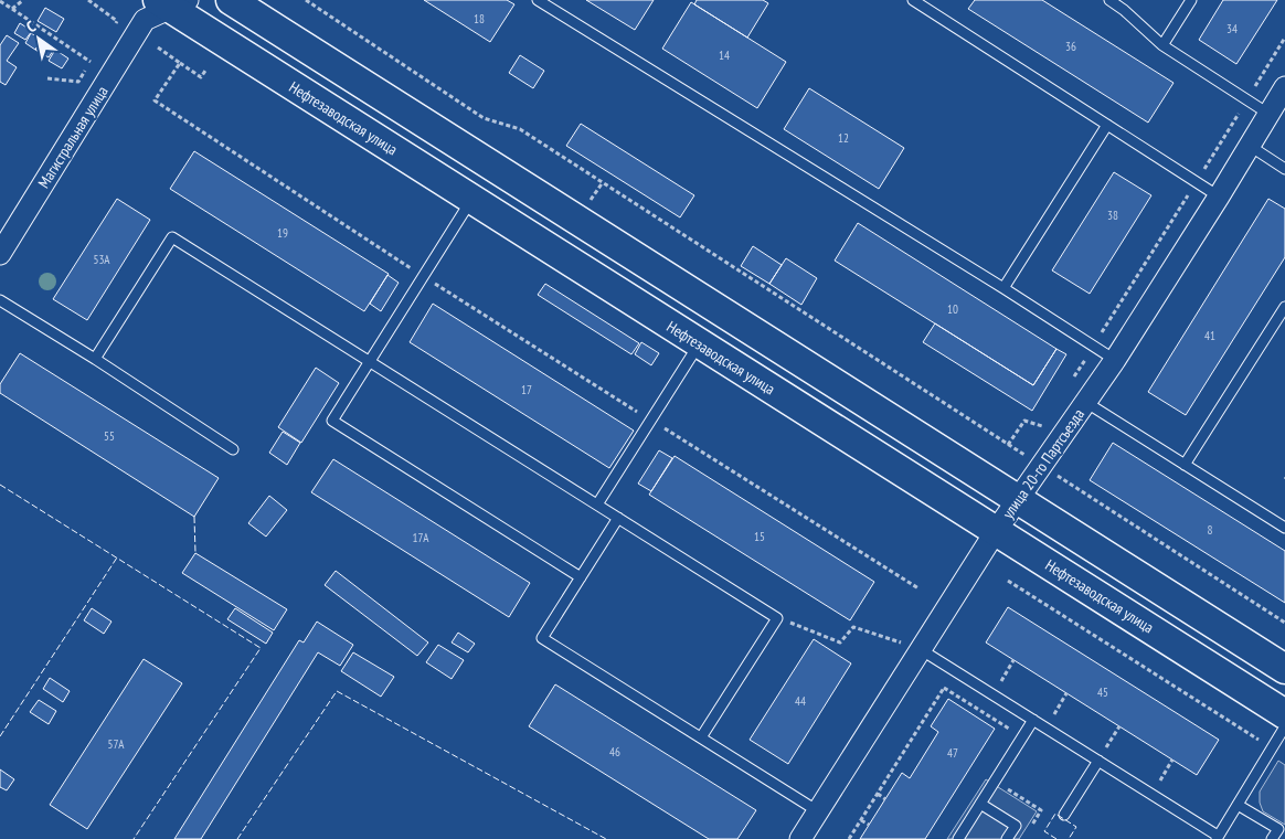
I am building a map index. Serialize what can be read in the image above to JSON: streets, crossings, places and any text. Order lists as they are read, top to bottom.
{
  "streets": {
    "main road": ["Нефтезаводская улица"],
    "street": ["Магистральная улица", "улица 20-го Партсъезда"]
  },
  "crossings": [
    ["Нефтезаводская улица", "Магистральная улица"],
    ["Нефтезаводская улица", "улица 20-го Партсъезда"]
  ],
  "house_numbers": [
    "18",
    "34",
    "36",
    "14",
    "12",
    "38",
    "19",
    "53А",
    "10",
    "41",
    "17",
    "55",
    "8",
    "15",
    "17А",
    "45",
    "44",
    "57А",
    "46",
    "47"
  ],
  "north": "top left"
}
